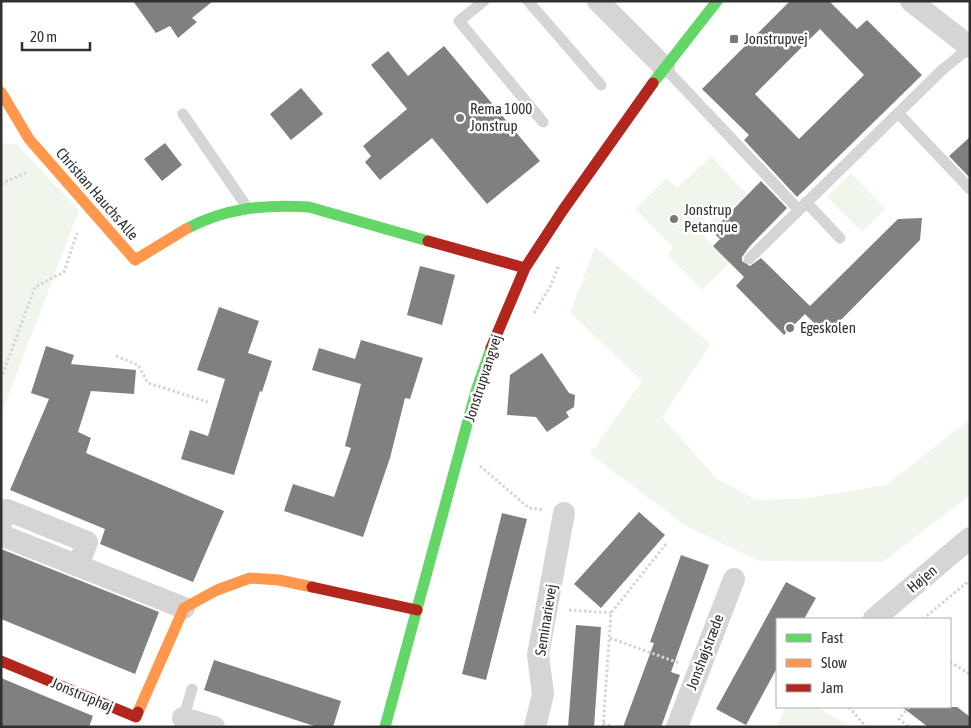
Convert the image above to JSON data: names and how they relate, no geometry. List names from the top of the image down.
{
  "streets": {
    "street": [
      "Christian Hauchs Alle",
      "Jonstrupvangvej",
      "Højen",
      "Seminarievej",
      "Jonshøjstræde",
      "Jonstruphøj"
    ]
  },
  "crossings": [
    ["Christian Hauchs Alle", "Jonstrupvangvej"]
  ],
  "places": {
    "transit": ["Jonstrupvej"],
    "other": ["Rema 1000 Jonstrup", "Jonstrup Petanque", "Egeskolen"]
  },
  "legend": ["Fast", "Slow", "Jam"],
  "scale_bar": "20 m"
}
